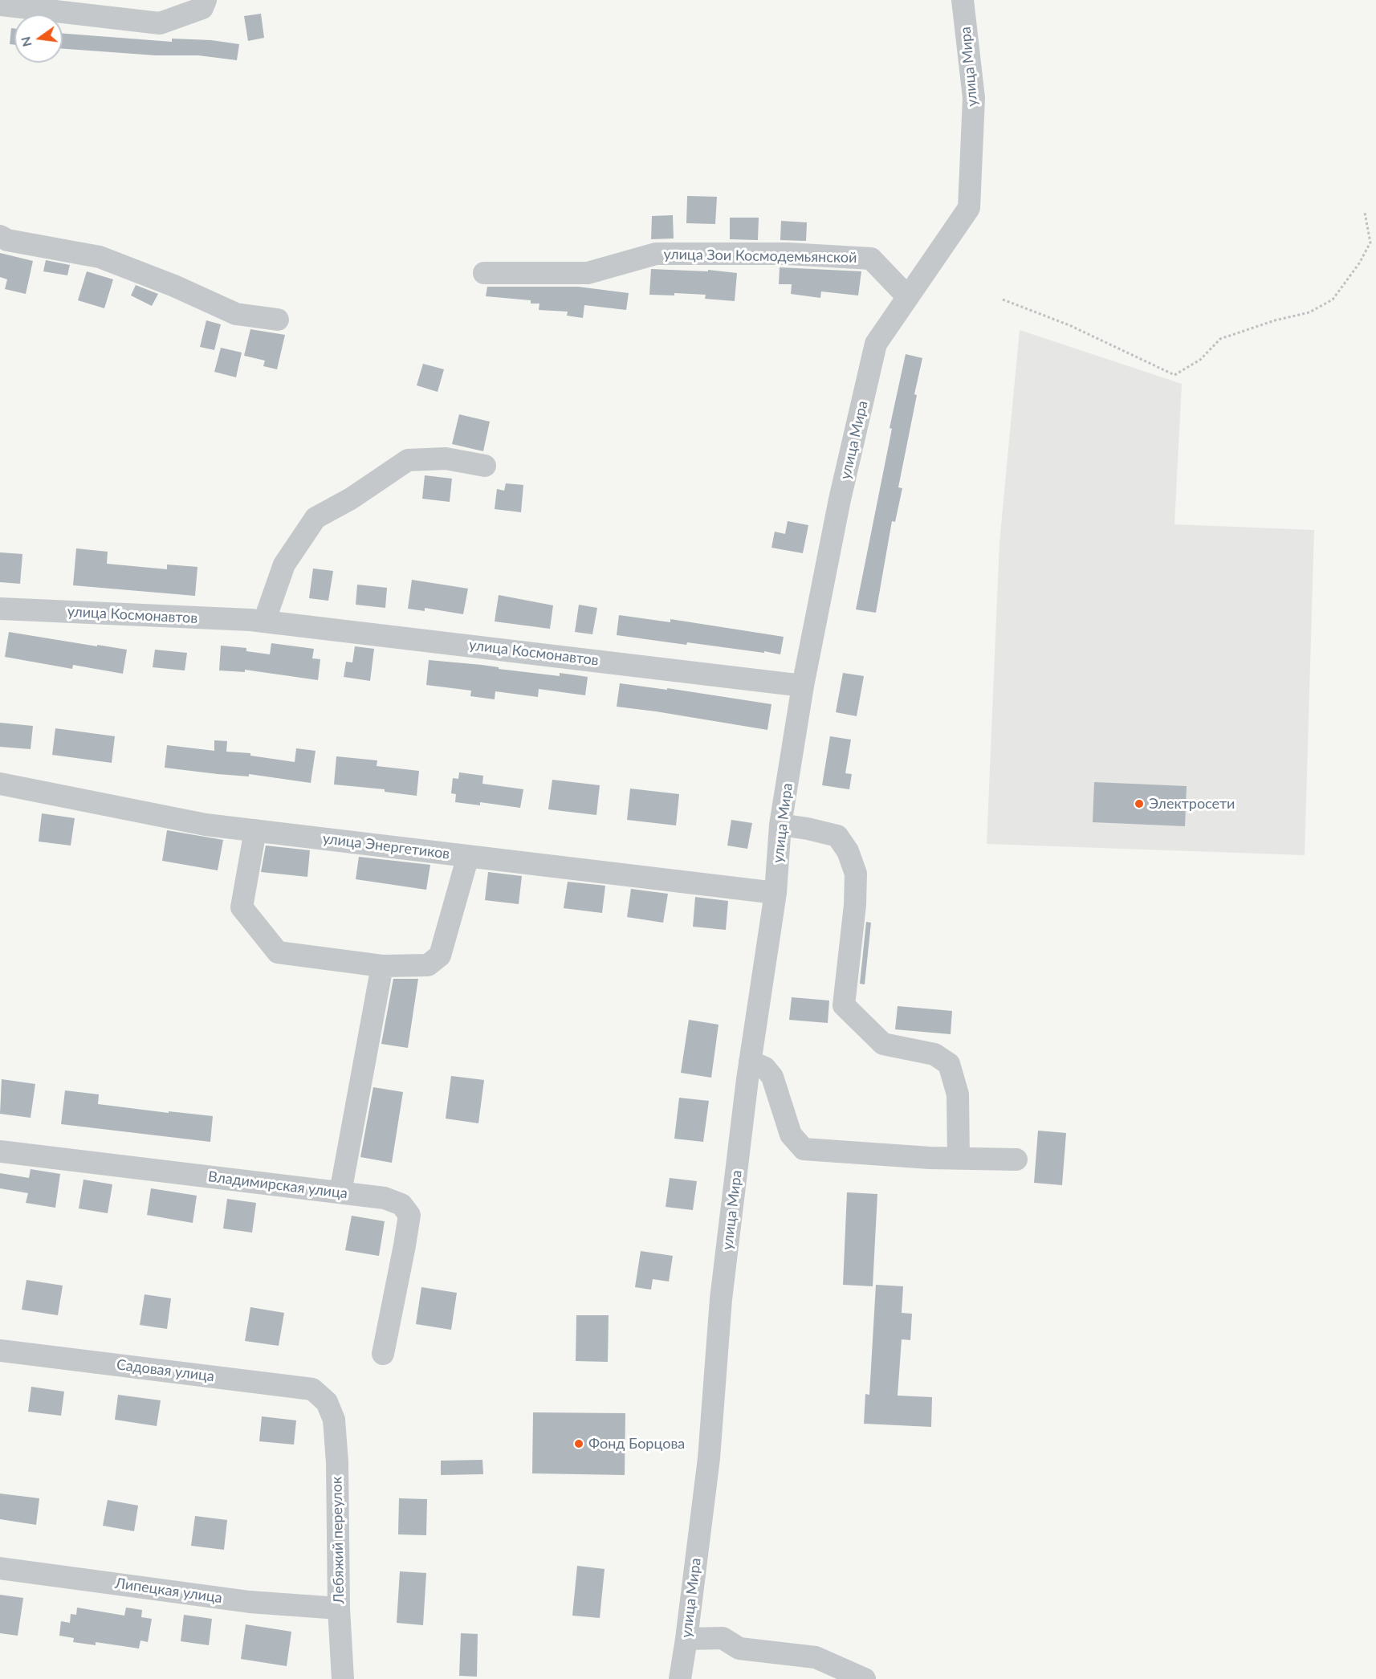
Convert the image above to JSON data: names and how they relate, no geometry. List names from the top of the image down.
{
  "streets": {
    "street": [
      "улица Мира",
      "улица Зои Космодемьянской",
      "улица Космонавтов",
      "улица Энергетиков",
      "Владимирская улица",
      "Садовая улица",
      "Лебяжий переулок",
      "Липецкая улица"
    ]
  },
  "crossings": [
    ["улица Мира", "улица Зои Космодемьянской"],
    ["улица Мира", "улица Космонавтов"],
    ["улица Мира", "улица Энергетиков"],
    ["Садовая улица", "Лебяжий переулок"],
    ["Лебяжий переулок", "Липецкая улица"]
  ],
  "places": ["Электросети", "Фонд Борцова"],
  "north": "left"
}
